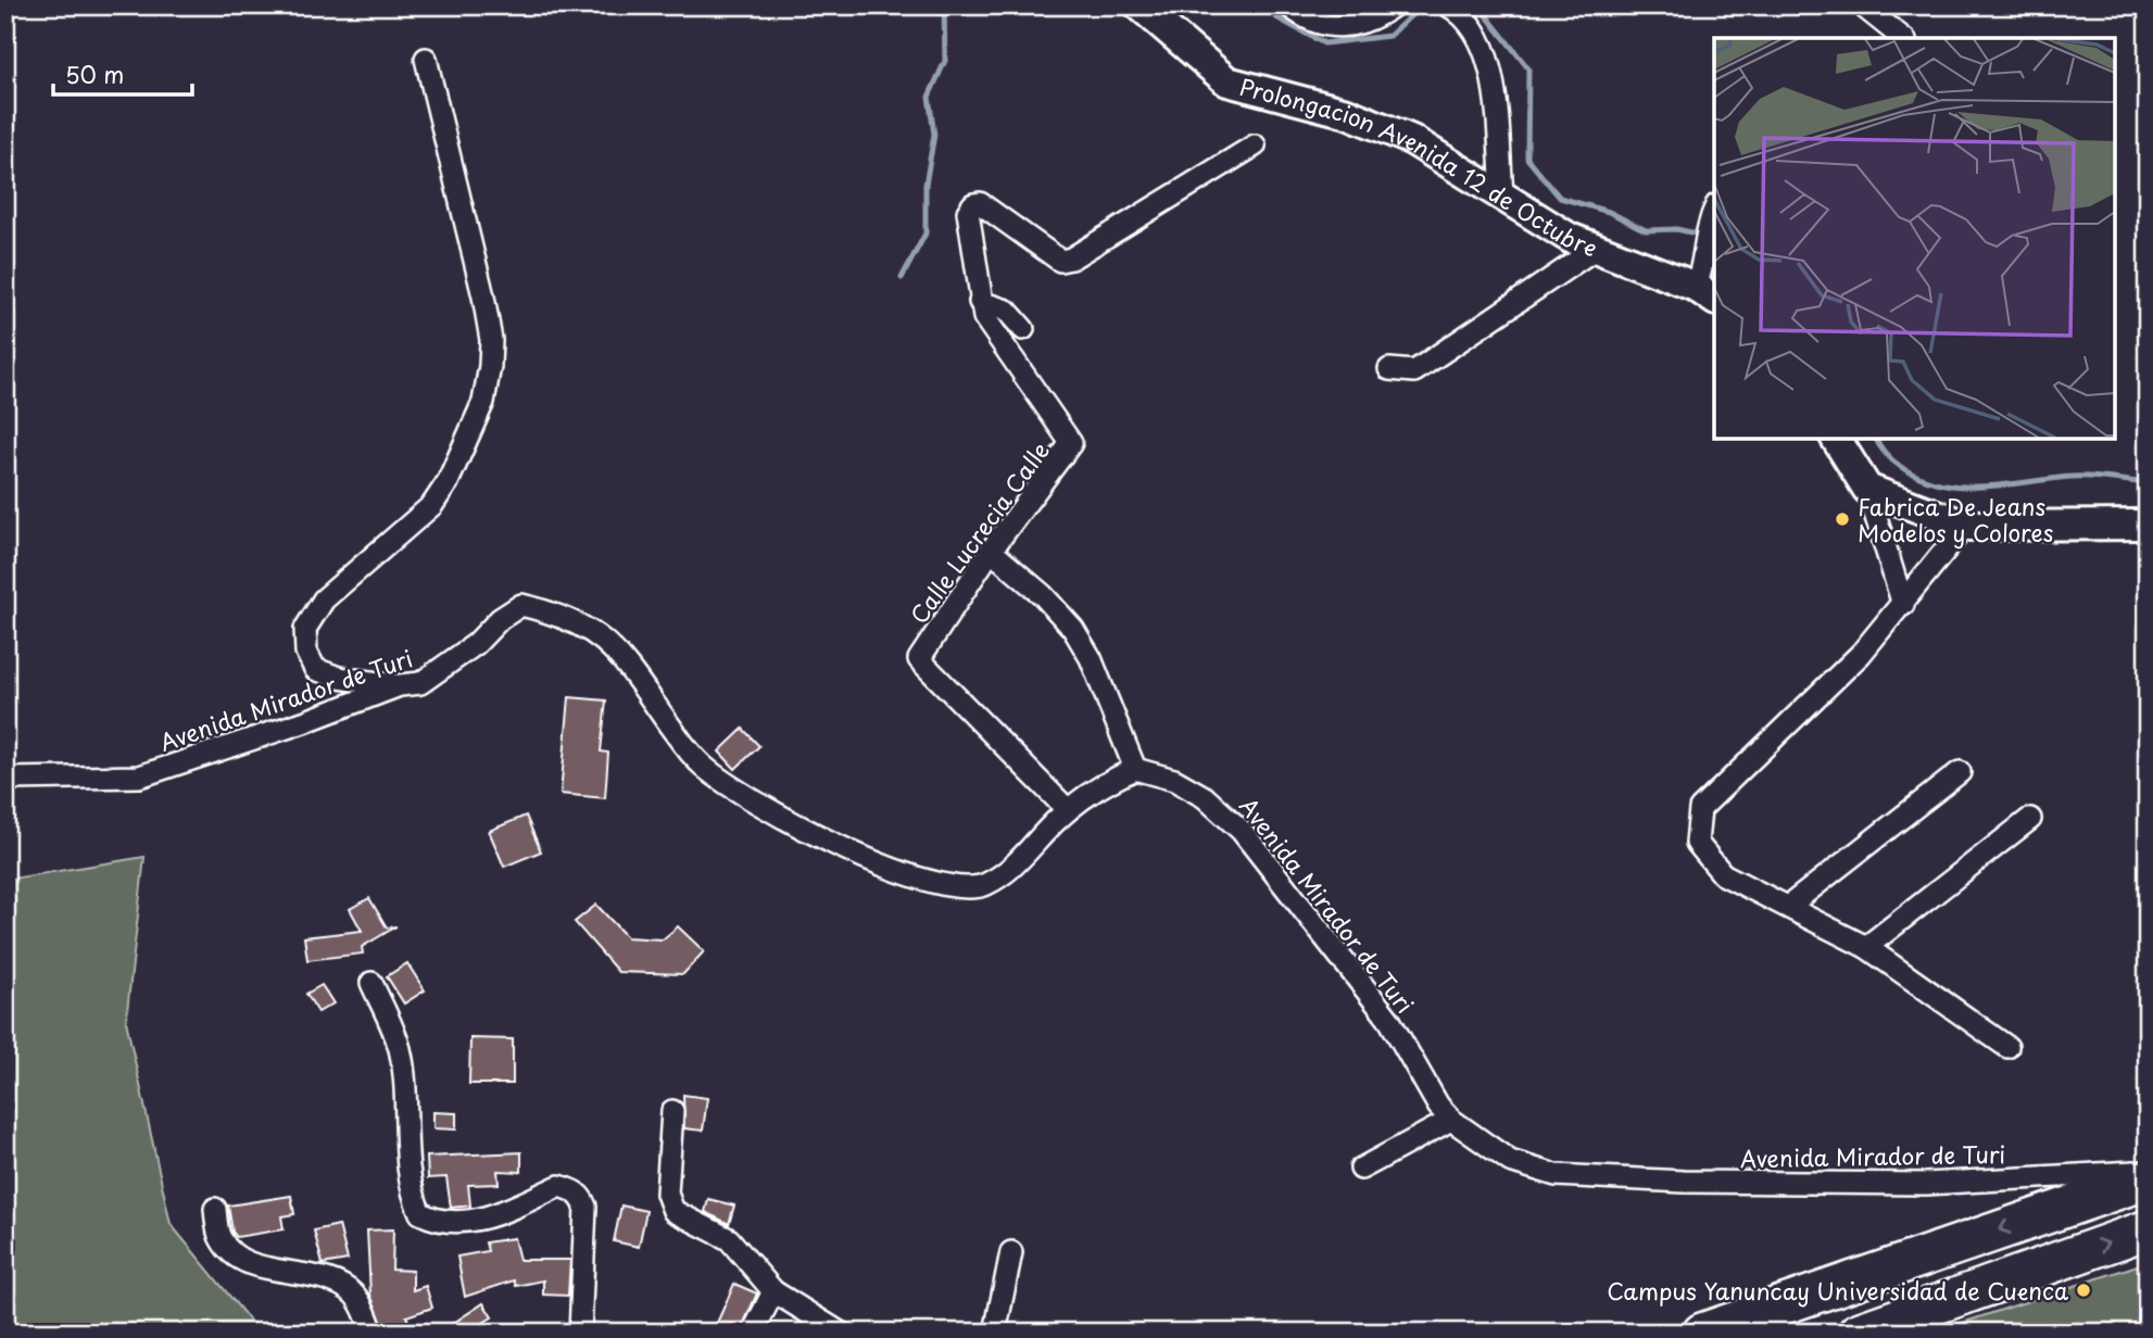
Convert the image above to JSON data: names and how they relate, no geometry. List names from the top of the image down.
{
  "streets": {
    "main road": ["Prolongacion Avenida 12 de Octubre"],
    "street": ["Calle Lucrecia Calle", "Avenida Mirador de Turi"]
  },
  "crossings": [
    ["Calle Lucrecia Calle", "Avenida Mirador de Turi"]
  ],
  "places": ["Fabrica De Jeans Modelos y Colores", "Campus Yanuncay Universidad de Cuenca"],
  "scale_bar": "50 m"
}
